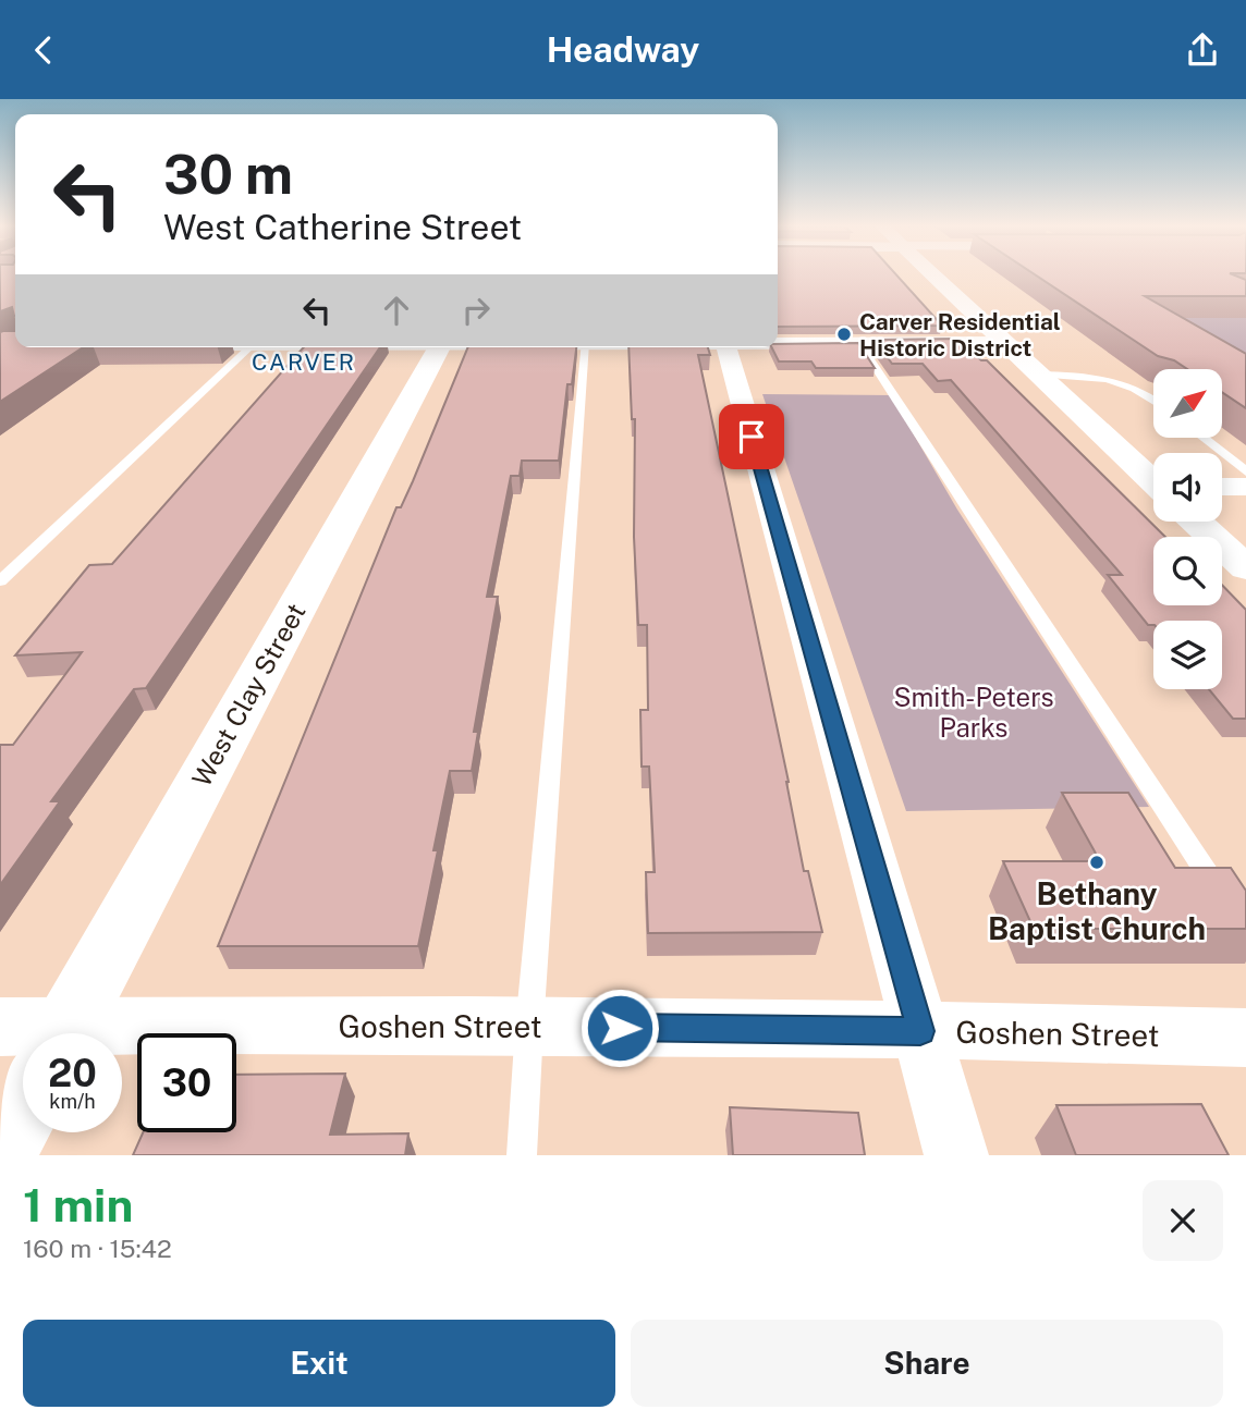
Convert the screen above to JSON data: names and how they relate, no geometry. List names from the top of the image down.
{
  "streets": {
    "main road": ["West Clay Street"],
    "street": ["Goshen Street"]
  },
  "districts": ["CARVER"],
  "parks": ["Smith-Peters Parks"],
  "places": ["Carver Residential Historic District", "Bethany Baptist Church"],
  "north": "top right",
  "page": {
    "header": "Headway",
    "turn": ["30 m", "West Catherine Street"],
    "speed": "20 km/h",
    "limit": "30",
    "heading": ["1 min", "160 m · 15:42"],
    "buttons": ["Exit", "Share"]
  }
}
